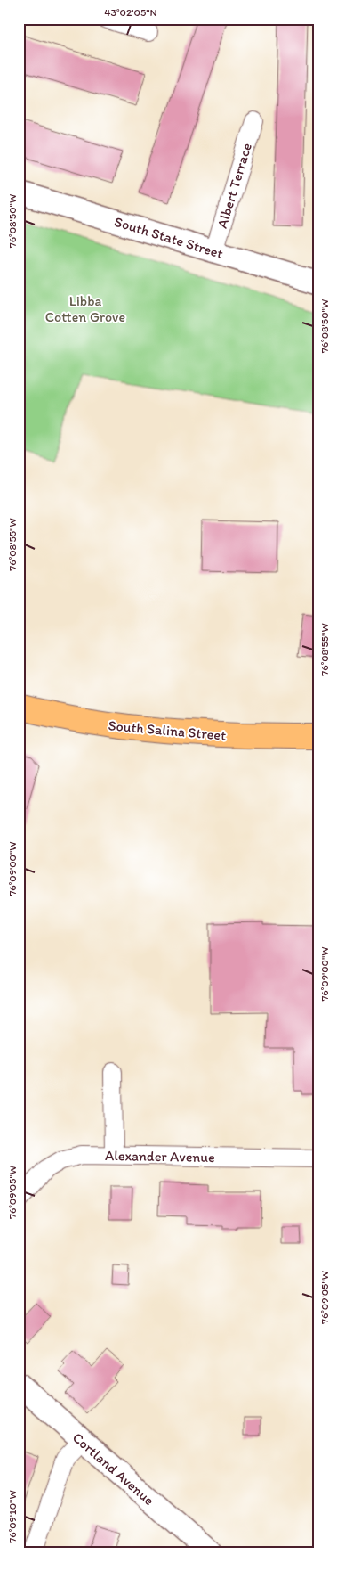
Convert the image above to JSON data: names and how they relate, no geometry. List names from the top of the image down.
{
  "streets": {
    "main road": ["South Salina Street"],
    "street": [
      "Albert Terrace",
      "South State Street",
      "Alexander Avenue",
      "Cortland Avenue"
    ]
  },
  "crossings": [
    ["Albert Terrace", "South State Street"]
  ],
  "parks": ["Libba Cotten Grove"],
  "coordinates": [
    "43°02'05\"N",
    "76°08'50\"W",
    "76°08'55\"W",
    "76°09'00\"W",
    "76°09'05\"W",
    "76°09'10\"W"
  ]
}
